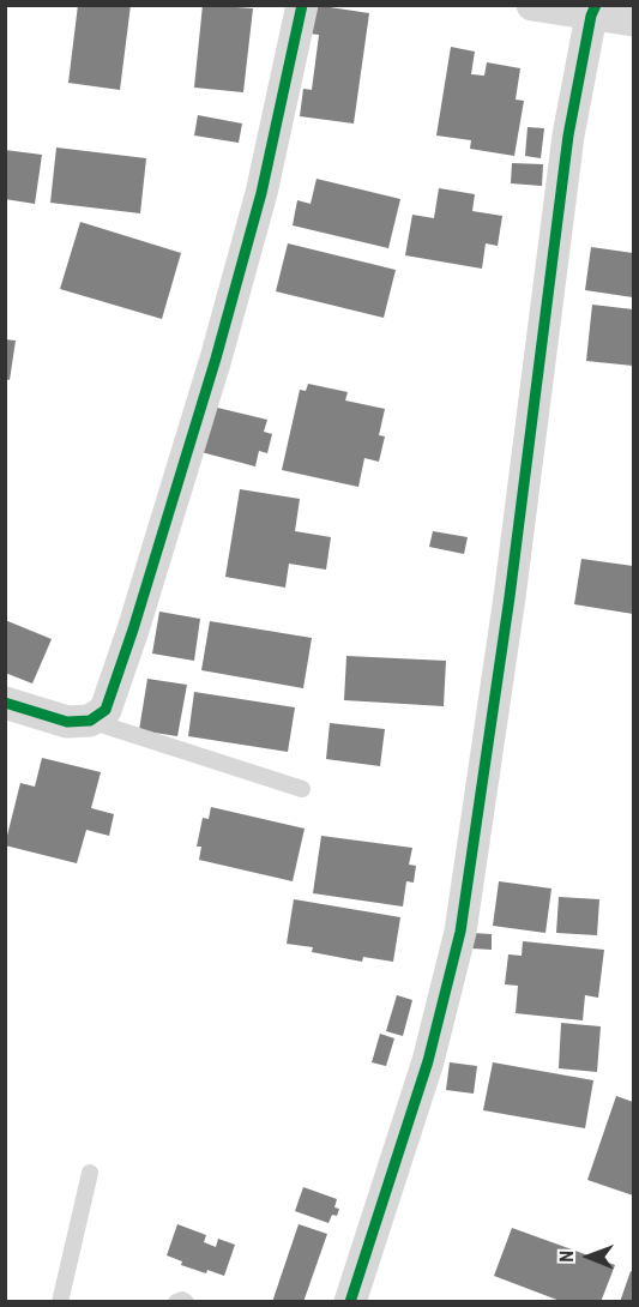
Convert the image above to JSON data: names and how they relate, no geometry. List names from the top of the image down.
{
  "north": "left"
}
